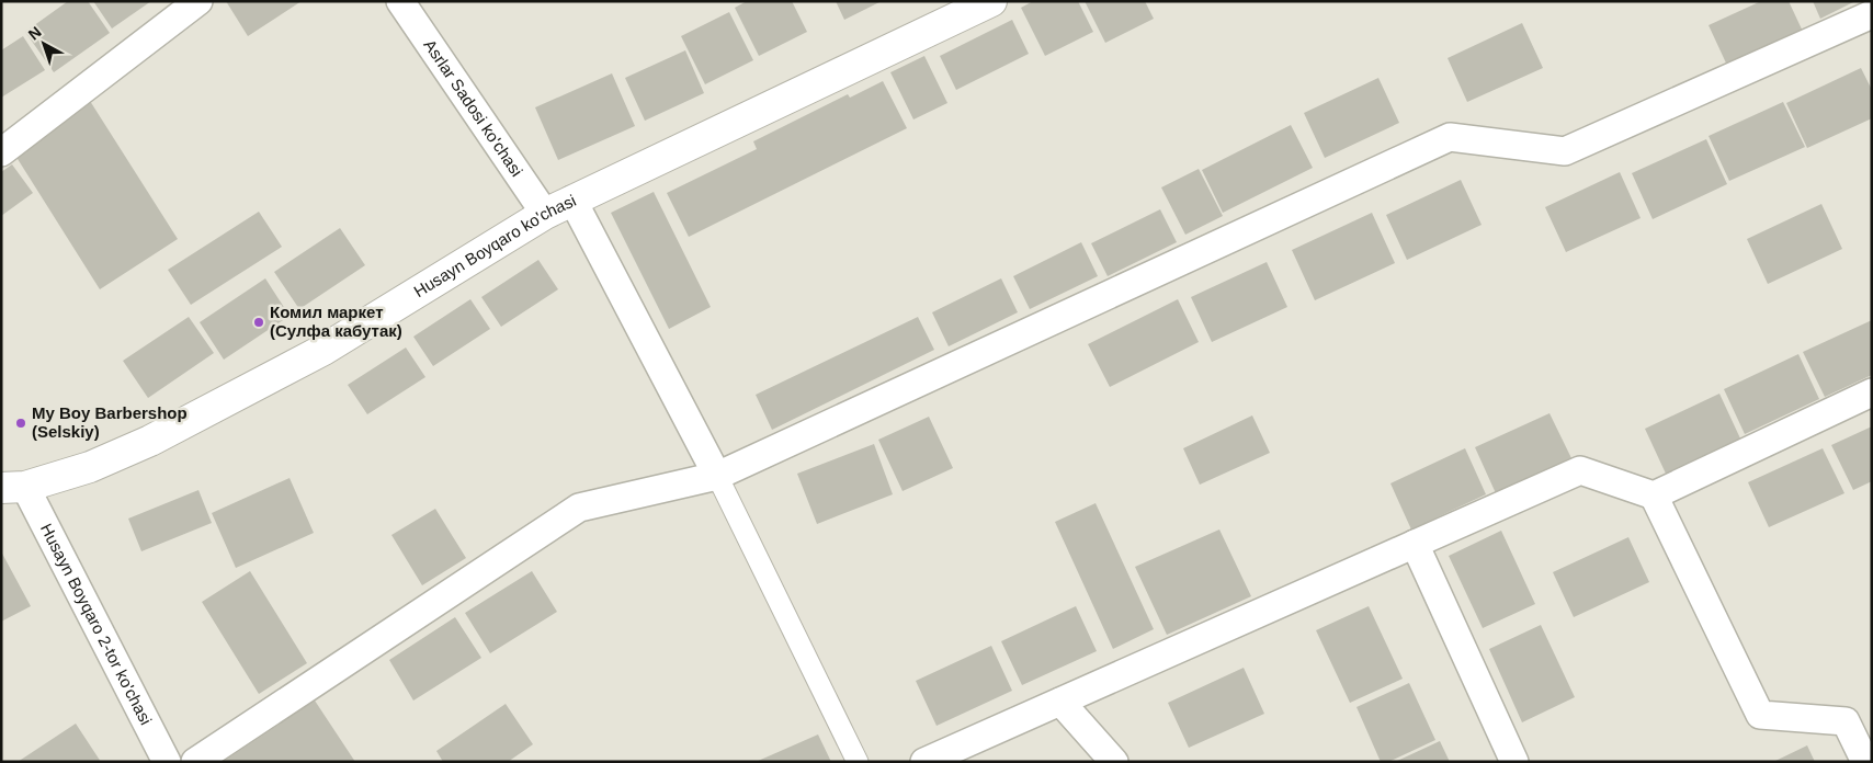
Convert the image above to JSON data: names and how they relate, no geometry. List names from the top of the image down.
{
  "streets": {
    "main road": ["Husayn Boyqaro ko'chasi"],
    "street": ["Asrlar Sadosi ko'chasi", "Husayn Boyqaro 2-tor ko'chasi"]
  },
  "crossings": [
    ["Asrlar Sadosi ko'chasi", "Husayn Boyqaro ko'chasi"],
    ["Husayn Boyqaro ko'chasi", "Husayn Boyqaro 2-tor ko'chasi"]
  ],
  "places": ["Комил маркет (Сулфа кабутак)", "My Boy Barbershop (Selskiy)"],
  "north": "top left"
}
